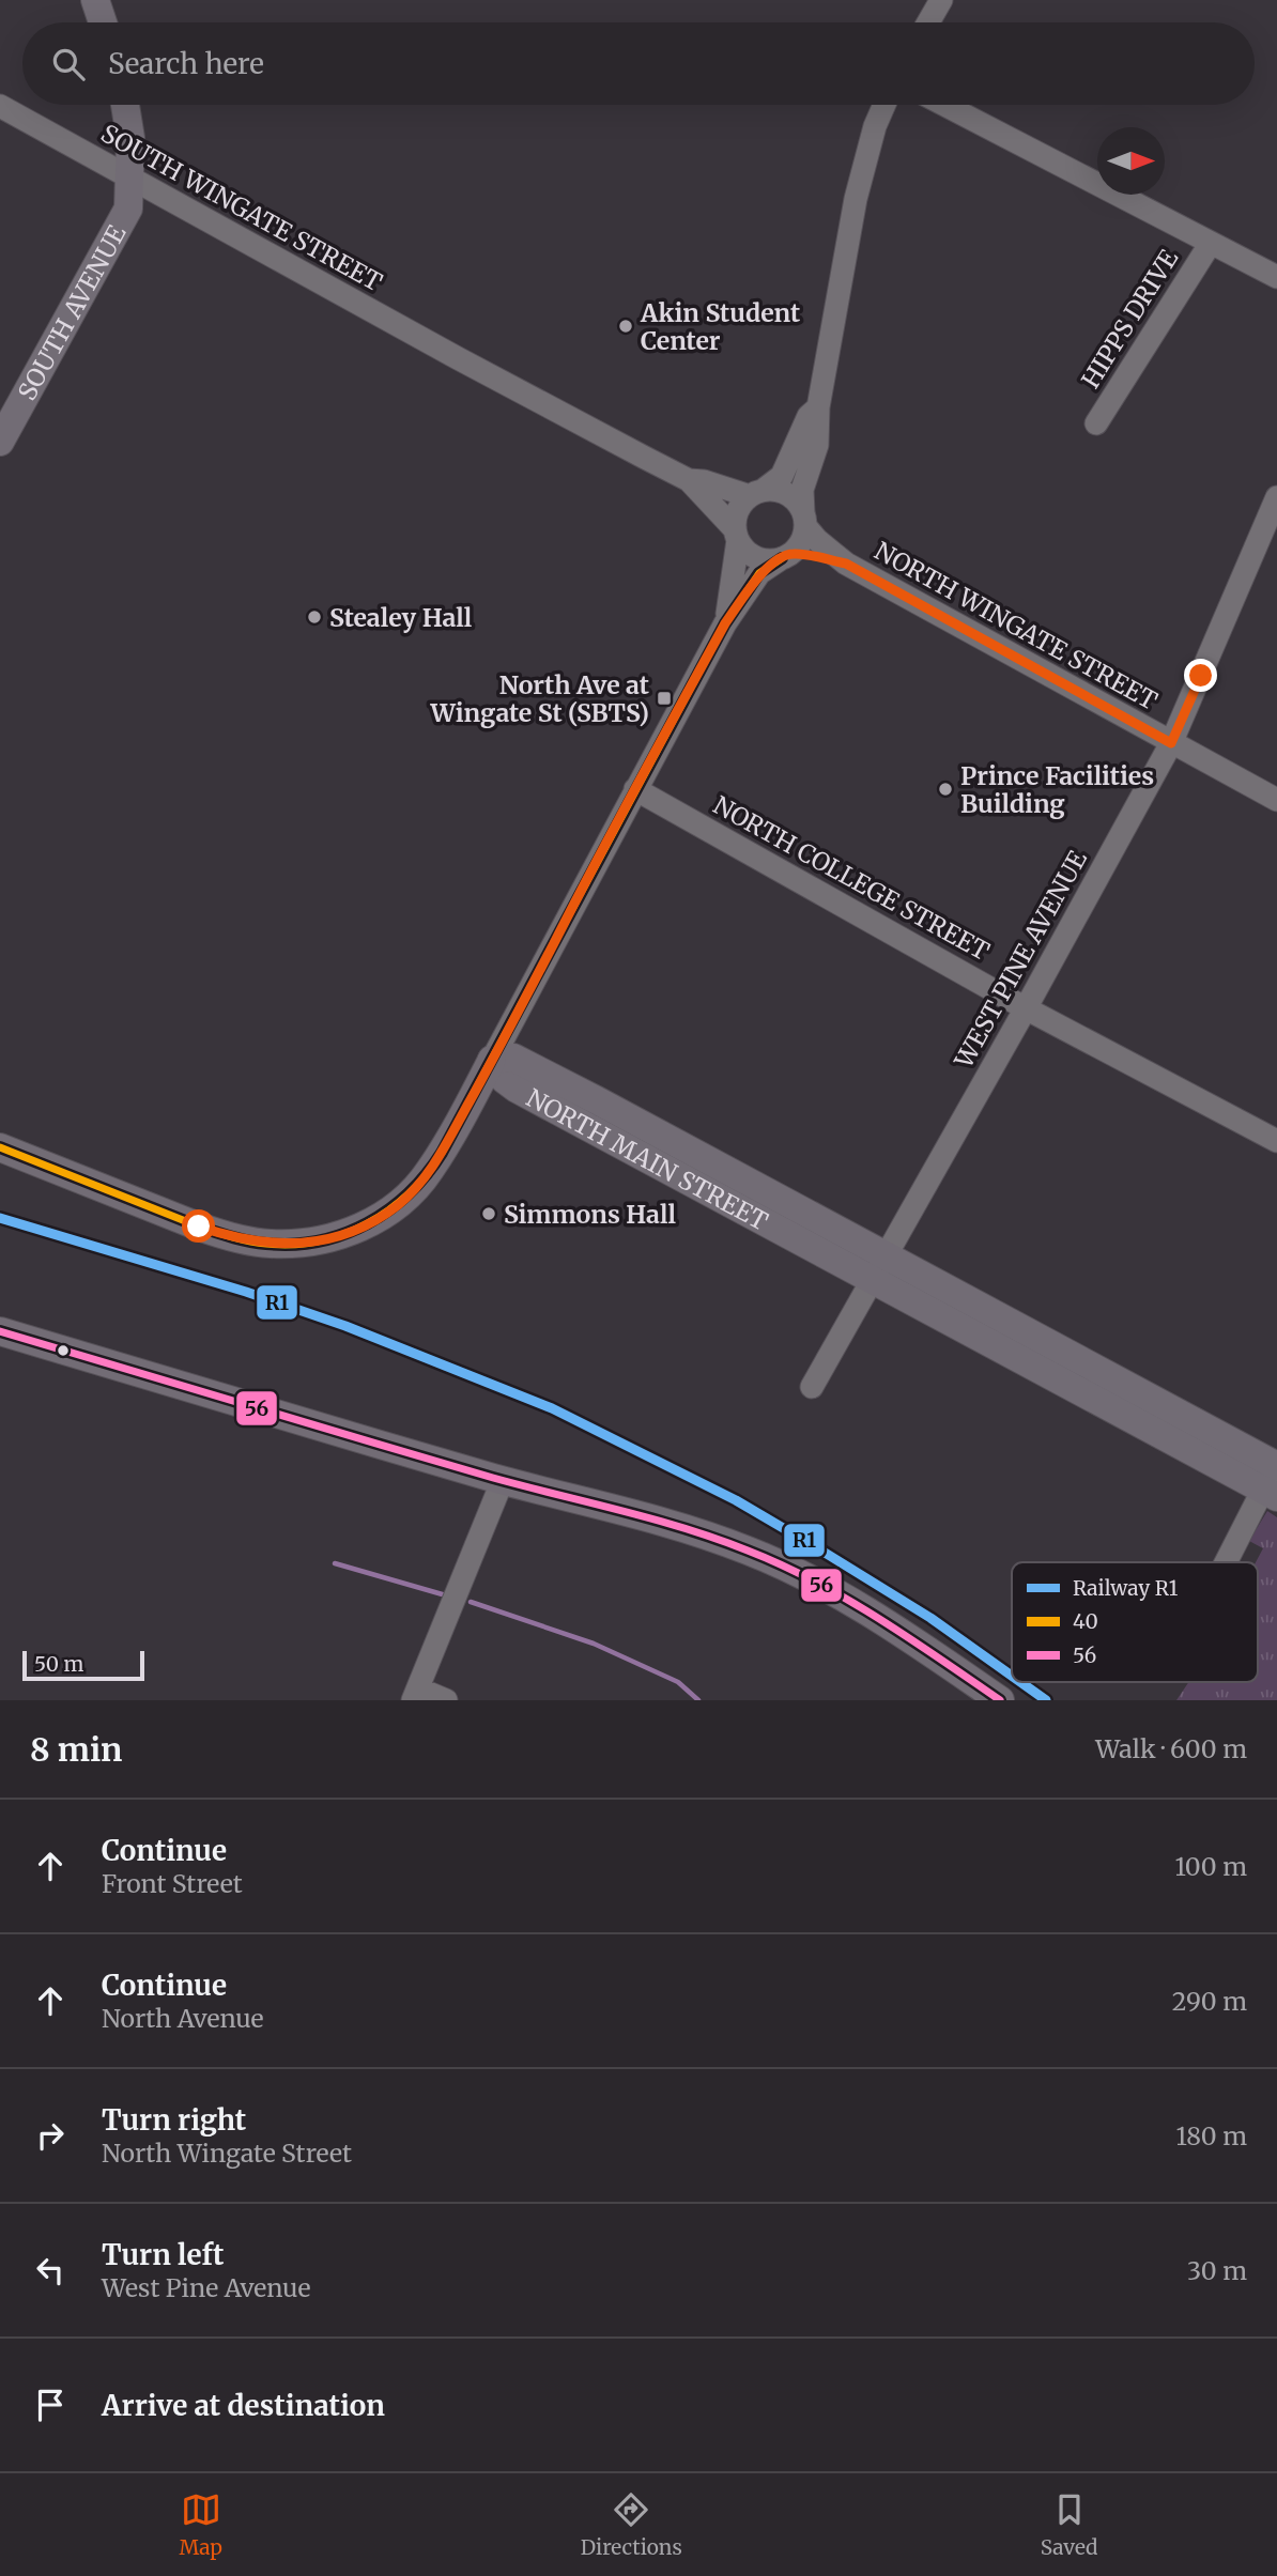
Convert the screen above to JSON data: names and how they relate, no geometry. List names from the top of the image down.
{
  "streets": {
    "main road": ["SOUTH AVENUE", "NORTH MAIN STREET"],
    "street": [
      "SOUTH WINGATE STREET",
      "HIPPS DRIVE",
      "NORTH WINGATE STREET",
      "NORTH COLLEGE STREET",
      "WEST PINE AVENUE"
    ]
  },
  "crossings": [
    ["SOUTH WINGATE STREET", "SOUTH AVENUE"],
    ["NORTH WINGATE STREET", "WEST PINE AVENUE"],
    ["NORTH COLLEGE STREET", "WEST PINE AVENUE"],
    ["WEST PINE AVENUE", "NORTH MAIN STREET"]
  ],
  "places": {
    "other": [
      "Akin Student Center",
      "Stealey Hall",
      "Prince Facilities Building",
      "Simmons Hall"
    ],
    "transit": ["North Ave at Wingate St (SBTS)"]
  },
  "lines": ["transit line 40", "rail line R1", "transit line 56"],
  "legend": ["Railway R1", "40", "56"],
  "scale_bar": "50 m",
  "north": "right",
  "page": {
    "search": "Search here",
    "scale": "50 m",
    "heading": ["8 min", "Walk · 600 m"],
    "list": [
      ["Continue", "Front Street", "100 m"],
      ["Continue", "North Avenue", "290 m"],
      ["Turn right", "North Wingate Street", "180 m"],
      ["Turn left", "West Pine Avenue", "30 m"],
      "Arrive at destination"
    ],
    "nav": ["Map", "Directions", "Saved"]
  }
}
